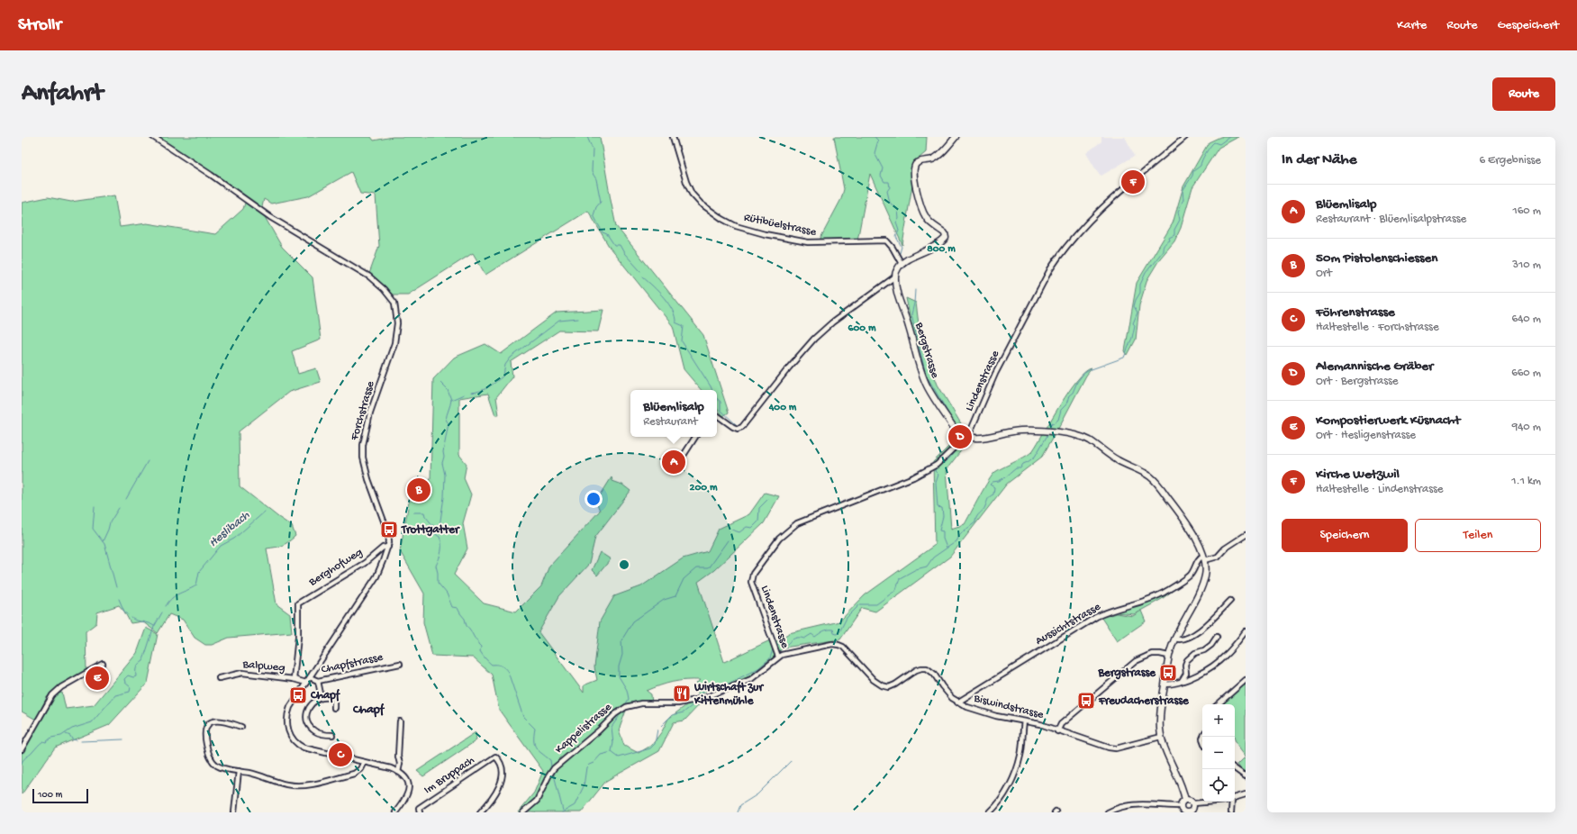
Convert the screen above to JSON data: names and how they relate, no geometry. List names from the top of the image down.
{
  "streets": {
    "street": [
      "Rütibüelstrasse",
      "Bergstrasse",
      "Lindenstrasse",
      "Forchstrasse",
      "Berghofweg",
      "Aussichtstrasse",
      "Chapfstrasse",
      "Balpweg",
      "Biswindstrasse",
      "Kappelistrasse",
      "Im Bruppach"
    ]
  },
  "crossings": [
    ["Lindenstrasse", "Biswindstrasse"],
    ["Lindenstrasse", "Kappelistrasse"],
    ["Forchstrasse", "Berghofweg"],
    ["Forchstrasse", "Chapfstrasse"],
    ["Forchstrasse", "Balpweg"],
    ["Berghofweg", "Balpweg"],
    ["Aussichtstrasse", "Biswindstrasse"],
    ["Biswindstrasse", "Kappelistrasse"]
  ],
  "districts": ["Chapf"],
  "water": ["Heslibach"],
  "places": {
    "bus stop": [
      "Trottgatter",
      "Bergstrasse",
      "Chapf",
      "Freudacherstrasse"
    ],
    "restaurant": ["Wirtschaft zur Kittenmühle"]
  },
  "scale_bar": "100 m",
  "page": {
    "header": "Strollr",
    "nav": ["Karte", "Route", "Gespeichert"],
    "buttons": [
      "Route",
      ["Speichern", "Teilen"]
    ],
    "title": "Anfahrt",
    "heading": ["In der Nähe", "6 Ergebnisse"],
    "pins": [
      "F",
      "D",
      "A",
      "B",
      "E",
      "C"
    ],
    "list": [
      {
        "mark": "A",
        "name": "Blüemlisalp",
        "note": "Restaurant · Blüemlisalpstrasse",
        "value": "160 m"
      },
      {
        "mark": "B",
        "name": "50m Pistolenschiessen",
        "note": "Ort",
        "value": "310 m"
      },
      {
        "mark": "C",
        "name": "Föhrenstrasse",
        "note": "Haltestelle · Forchstrasse",
        "value": "640 m"
      },
      {
        "mark": "D",
        "name": "Alemannische Gräber",
        "note": "Ort · Bergstrasse",
        "value": "660 m"
      },
      {
        "mark": "E",
        "name": "Kompostierwerk Küsnacht",
        "note": "Ort · Hesligenstrasse",
        "value": "940 m"
      },
      {
        "mark": "F",
        "name": "Kirche Wetzwil",
        "note": "Haltestelle · Lindenstrasse",
        "value": "1.1 km"
      }
    ],
    "popup": ["Blüemlisalp", "Restaurant"],
    "map_buttons": ["+", "−"],
    "scale": "100 m"
  },
  "rings": [
    "800 m",
    "600 m",
    "400 m",
    "200 m"
  ]
}
